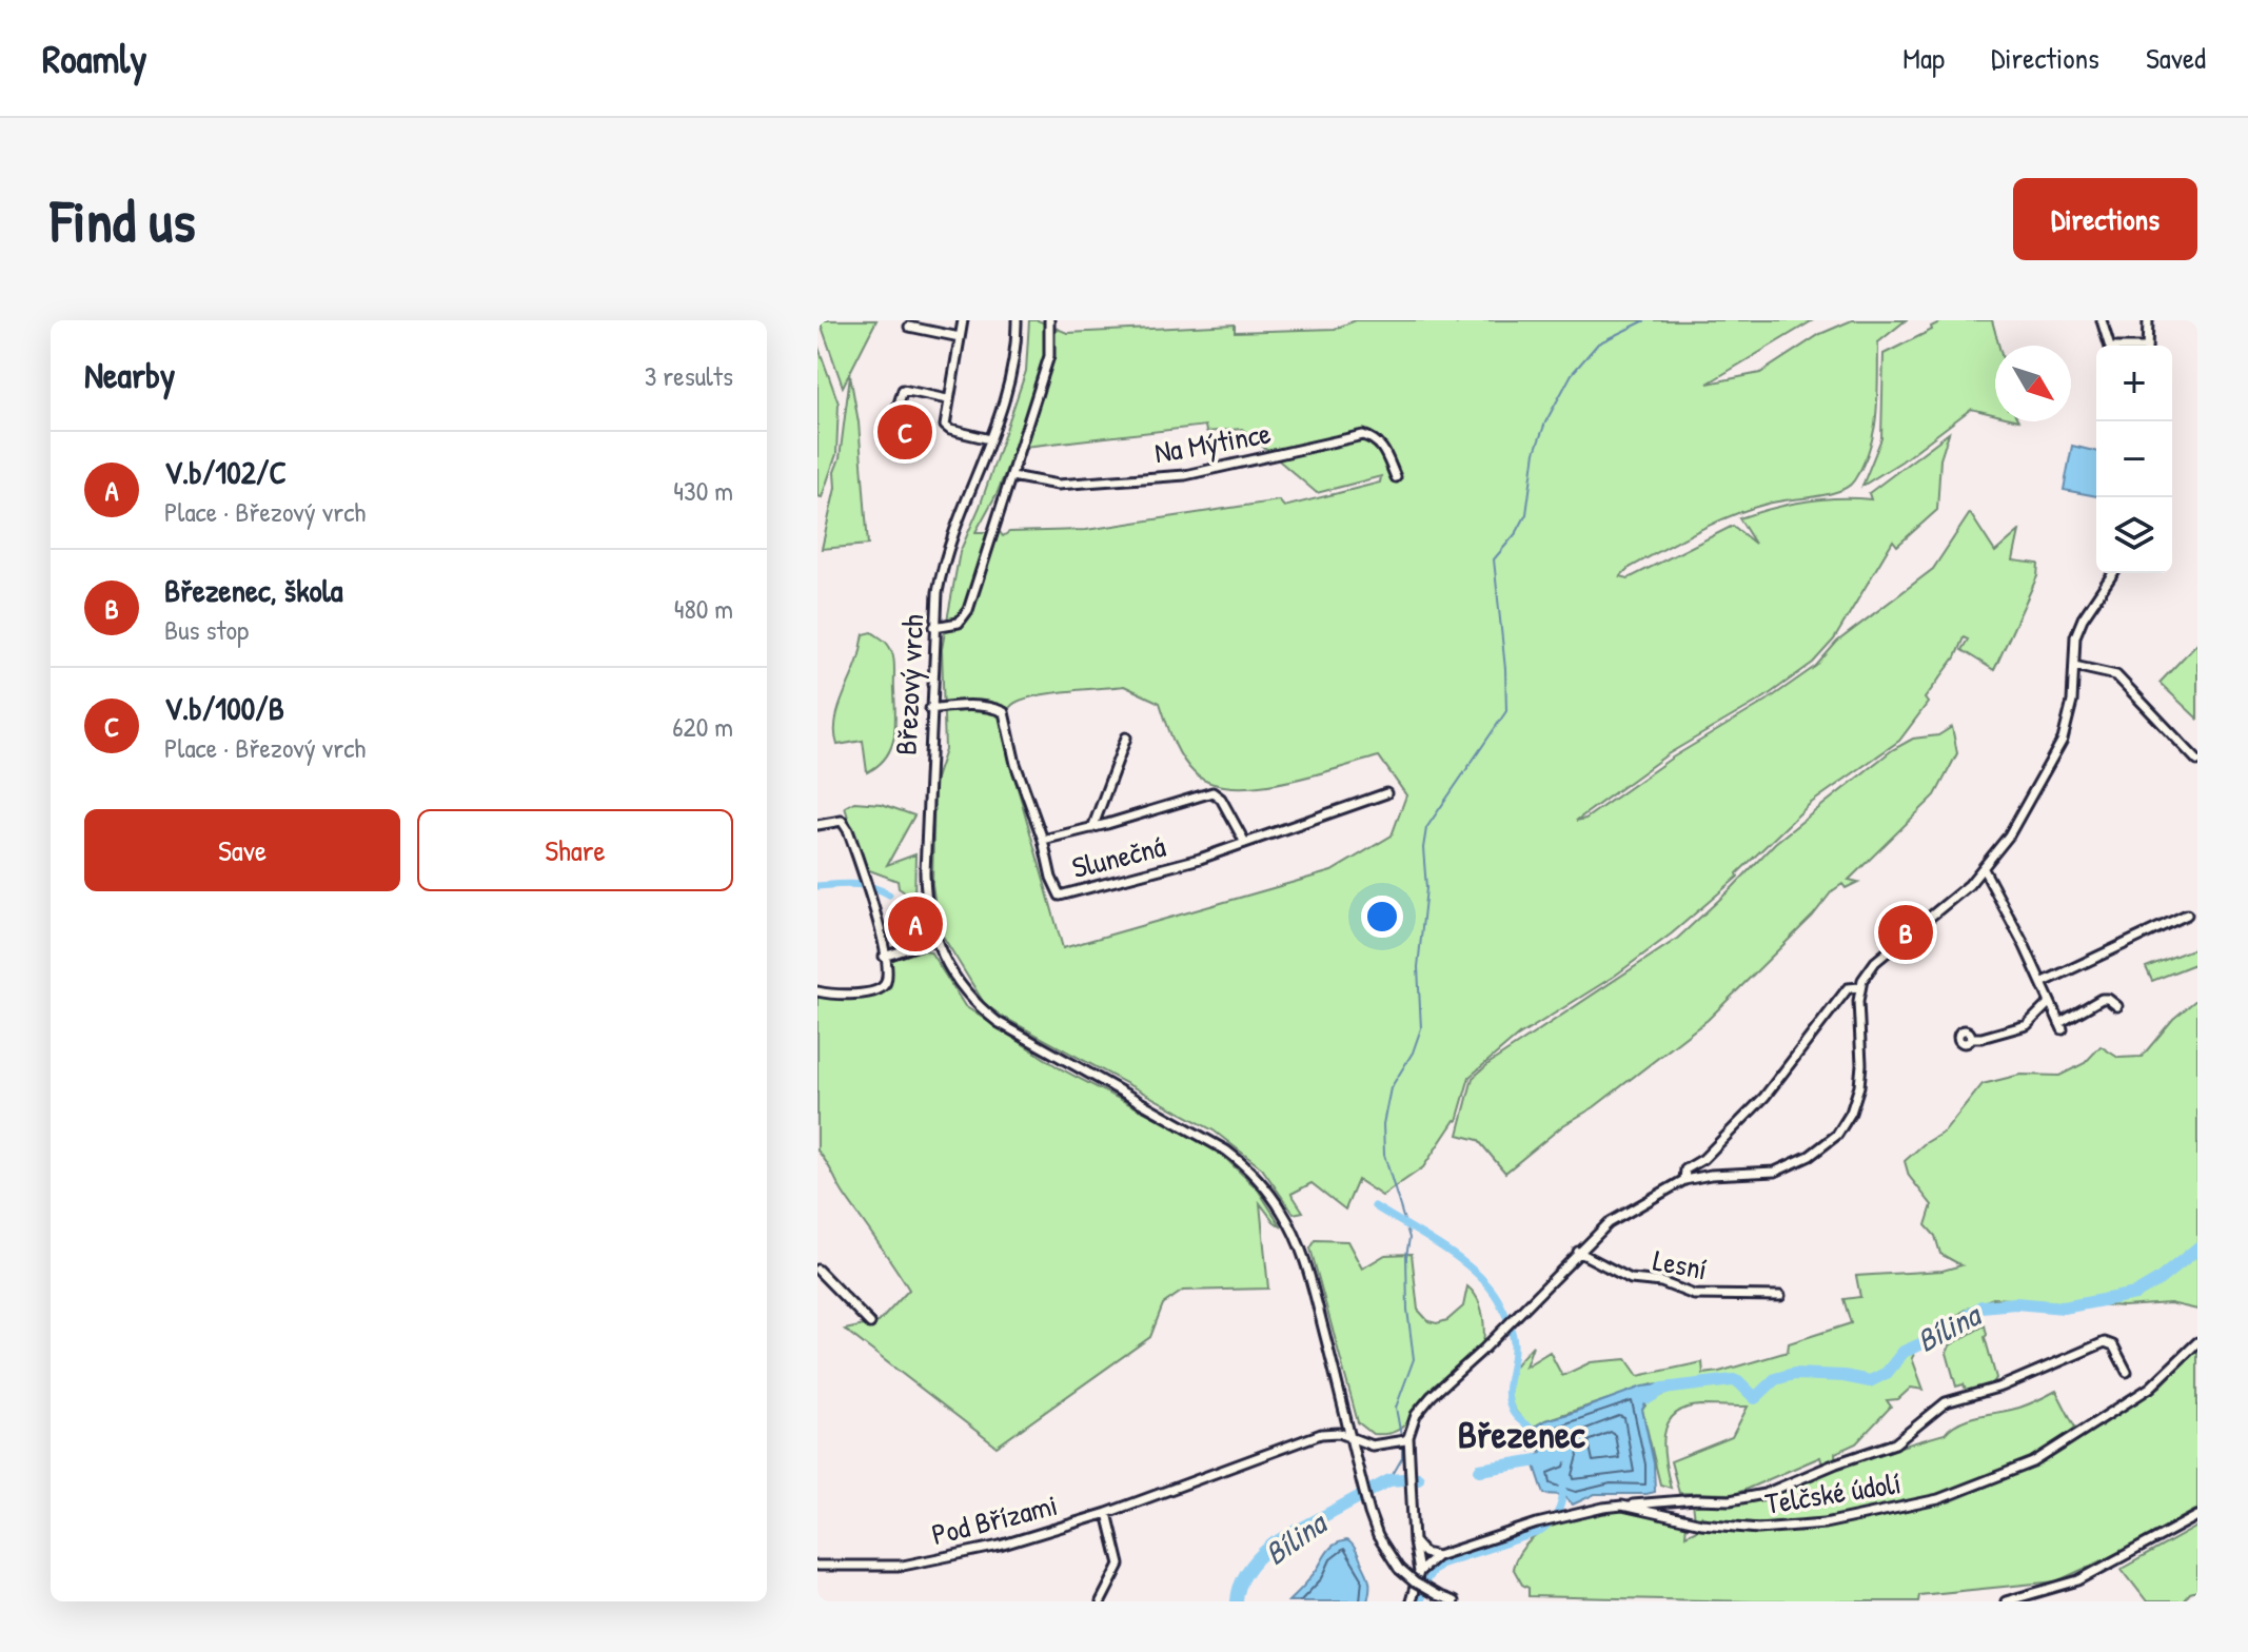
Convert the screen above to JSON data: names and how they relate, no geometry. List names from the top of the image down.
{
  "streets": {
    "street": [
      "Na Mýtince",
      "Březový vrch",
      "Slunečná",
      "Lesní",
      "Telčské údolí",
      "Pod Břízami"
    ]
  },
  "crossings": [
    ["Březový vrch", "Slunečná"],
    ["Březový vrch", "Pod Břízami"]
  ],
  "districts": ["Březenec"],
  "water": ["Bílina"],
  "north": "bottom right",
  "page": {
    "header": "Roamly",
    "nav": ["Map", "Directions", "Saved"],
    "buttons": [
      "Directions",
      ["Save", "Share"]
    ],
    "title": "Find us",
    "heading": ["Nearby", "3 results"],
    "map_buttons": ["+", "−"],
    "pins": ["C", "A", "B"],
    "list": [
      {
        "mark": "A",
        "name": "V.b/102/C",
        "note": "Place · Březový vrch",
        "value": "430 m"
      },
      {
        "mark": "B",
        "name": "Březenec, škola",
        "note": "Bus stop",
        "value": "480 m"
      },
      {
        "mark": "C",
        "name": "V.b/100/B",
        "note": "Place · Březový vrch",
        "value": "620 m"
      }
    ]
  }
}
